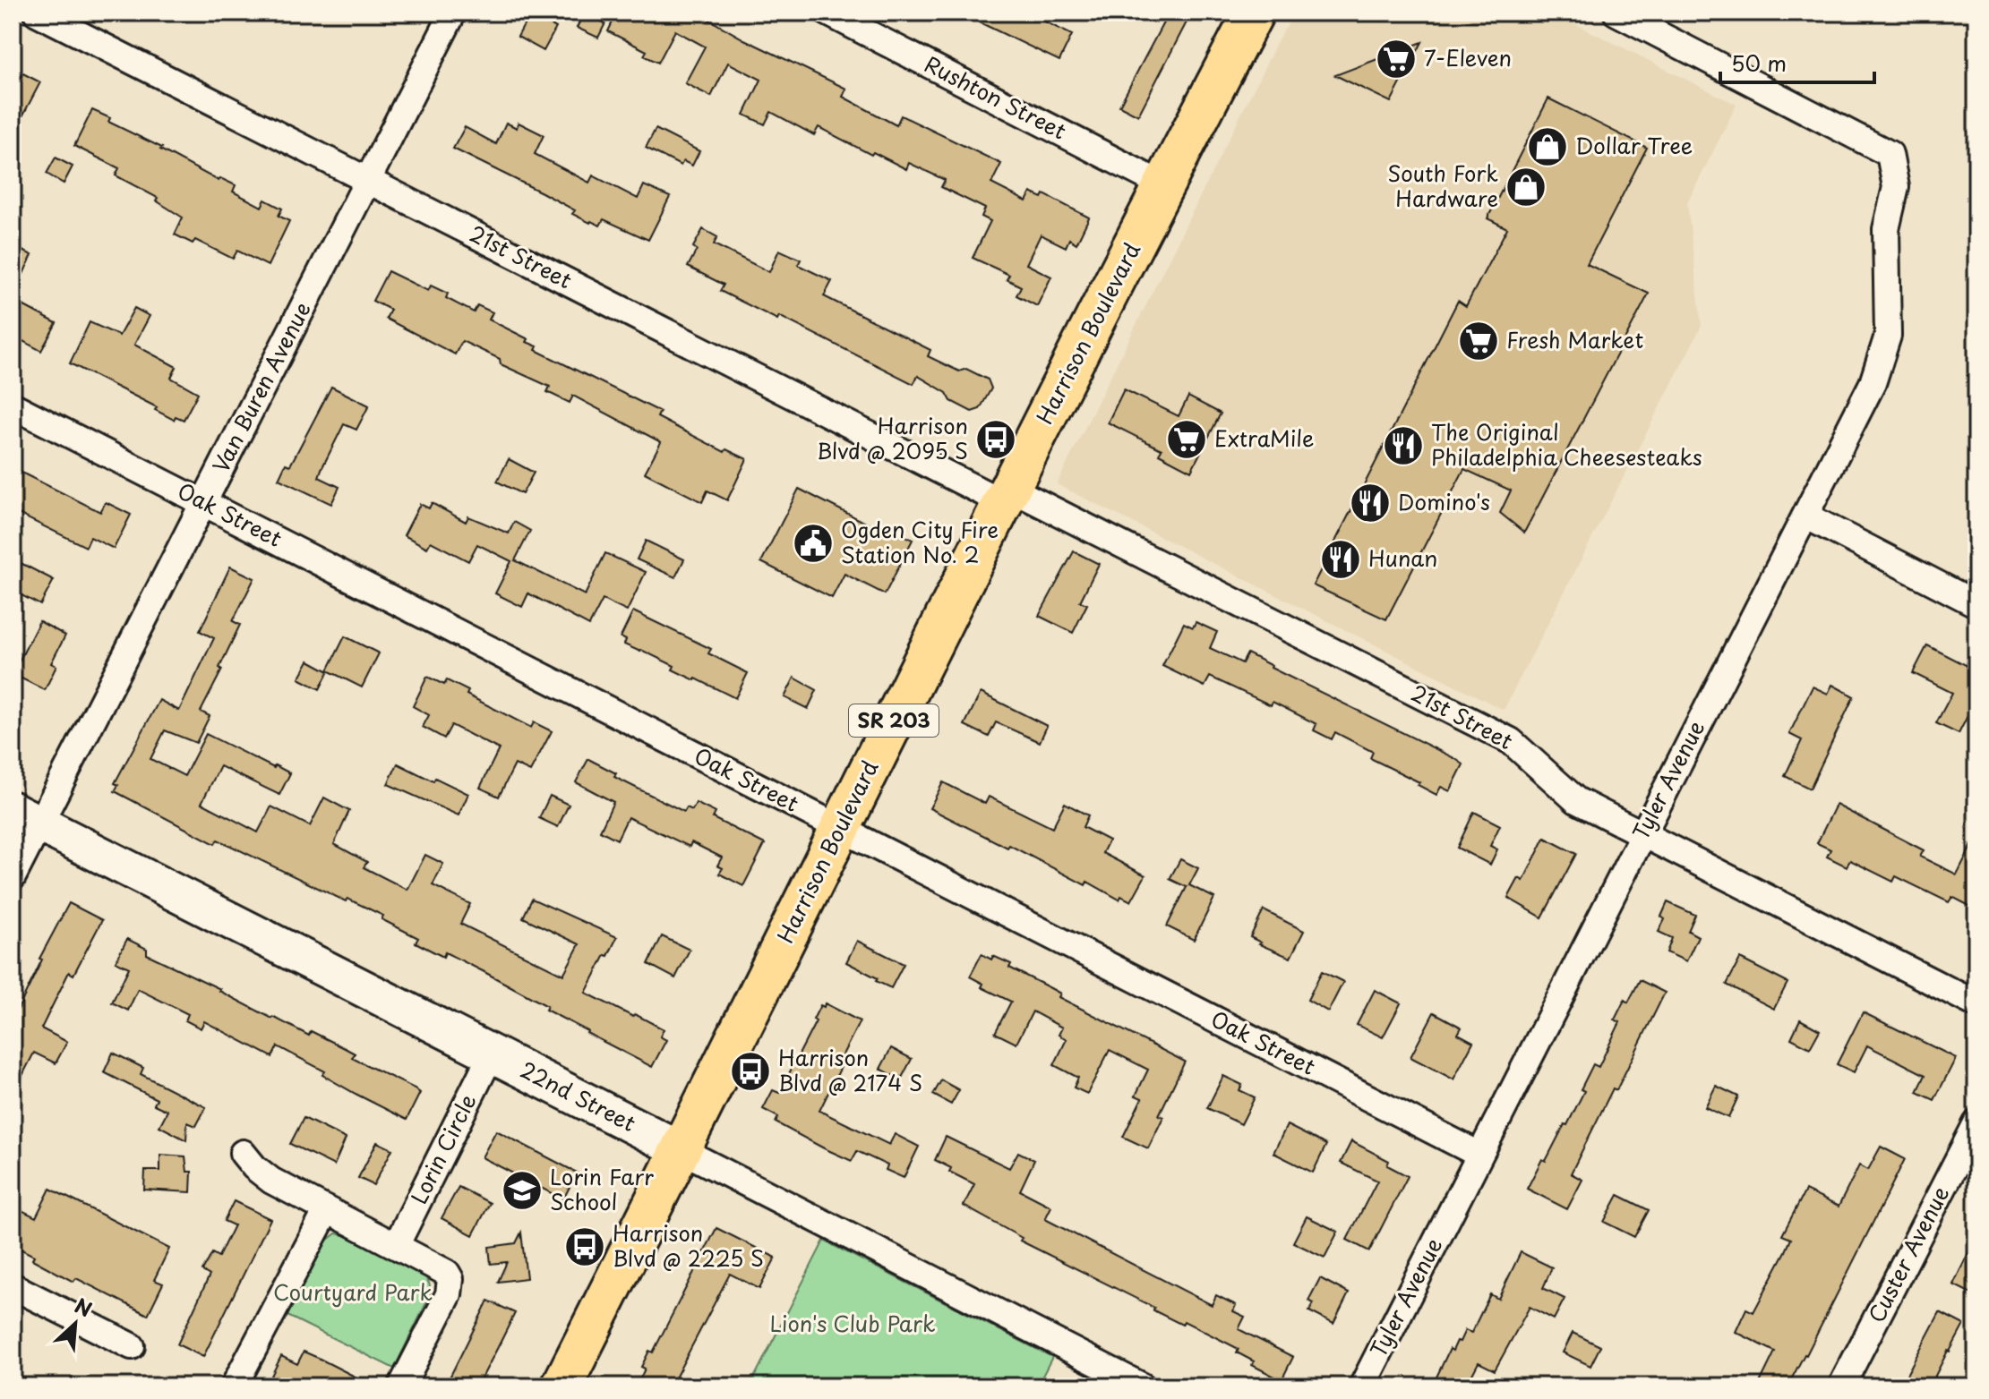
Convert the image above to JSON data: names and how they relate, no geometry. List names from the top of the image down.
{
  "streets": {
    "main road": ["Harrison Boulevard", "SR 203"],
    "street": [
      "Rushton Street",
      "21st Street",
      "Van Buren Avenue",
      "Oak Street",
      "Tyler Avenue",
      "22nd Street",
      "Lorin Circle",
      "Custer Avenue"
    ]
  },
  "crossings": [
    ["Rushton Street", "Harrison Boulevard"],
    ["21st Street", "Harrison Boulevard"],
    ["21st Street", "Van Buren Avenue"],
    ["21st Street", "Tyler Avenue"],
    ["Harrison Boulevard", "Oak Street"],
    ["Harrison Boulevard", "22nd Street"],
    ["Van Buren Avenue", "Oak Street"],
    ["Van Buren Avenue", "22nd Street"],
    ["Oak Street", "Tyler Avenue"],
    ["22nd Street", "Lorin Circle"]
  ],
  "parks": ["Courtyard Park", "Lion's Club Park"],
  "places": {
    "supermarket": ["7-Eleven", "Fresh Market", "ExtraMile"],
    "shop": ["Dollar Tree", "South Fork Hardware"],
    "bus stop": ["Harrison Blvd @ 2095 S", "Harrison Blvd @ 2174 S", "Harrison Blvd @ 2225 S"],
    "restaurant": ["The Original Philadelphia Cheesesteaks", "Domino's", "Hunan"],
    "public building": ["Ogden City Fire Station No. 2"],
    "school or university": ["Lorin Farr School"]
  },
  "scale_bar": "50 m",
  "north": "top right"
}
